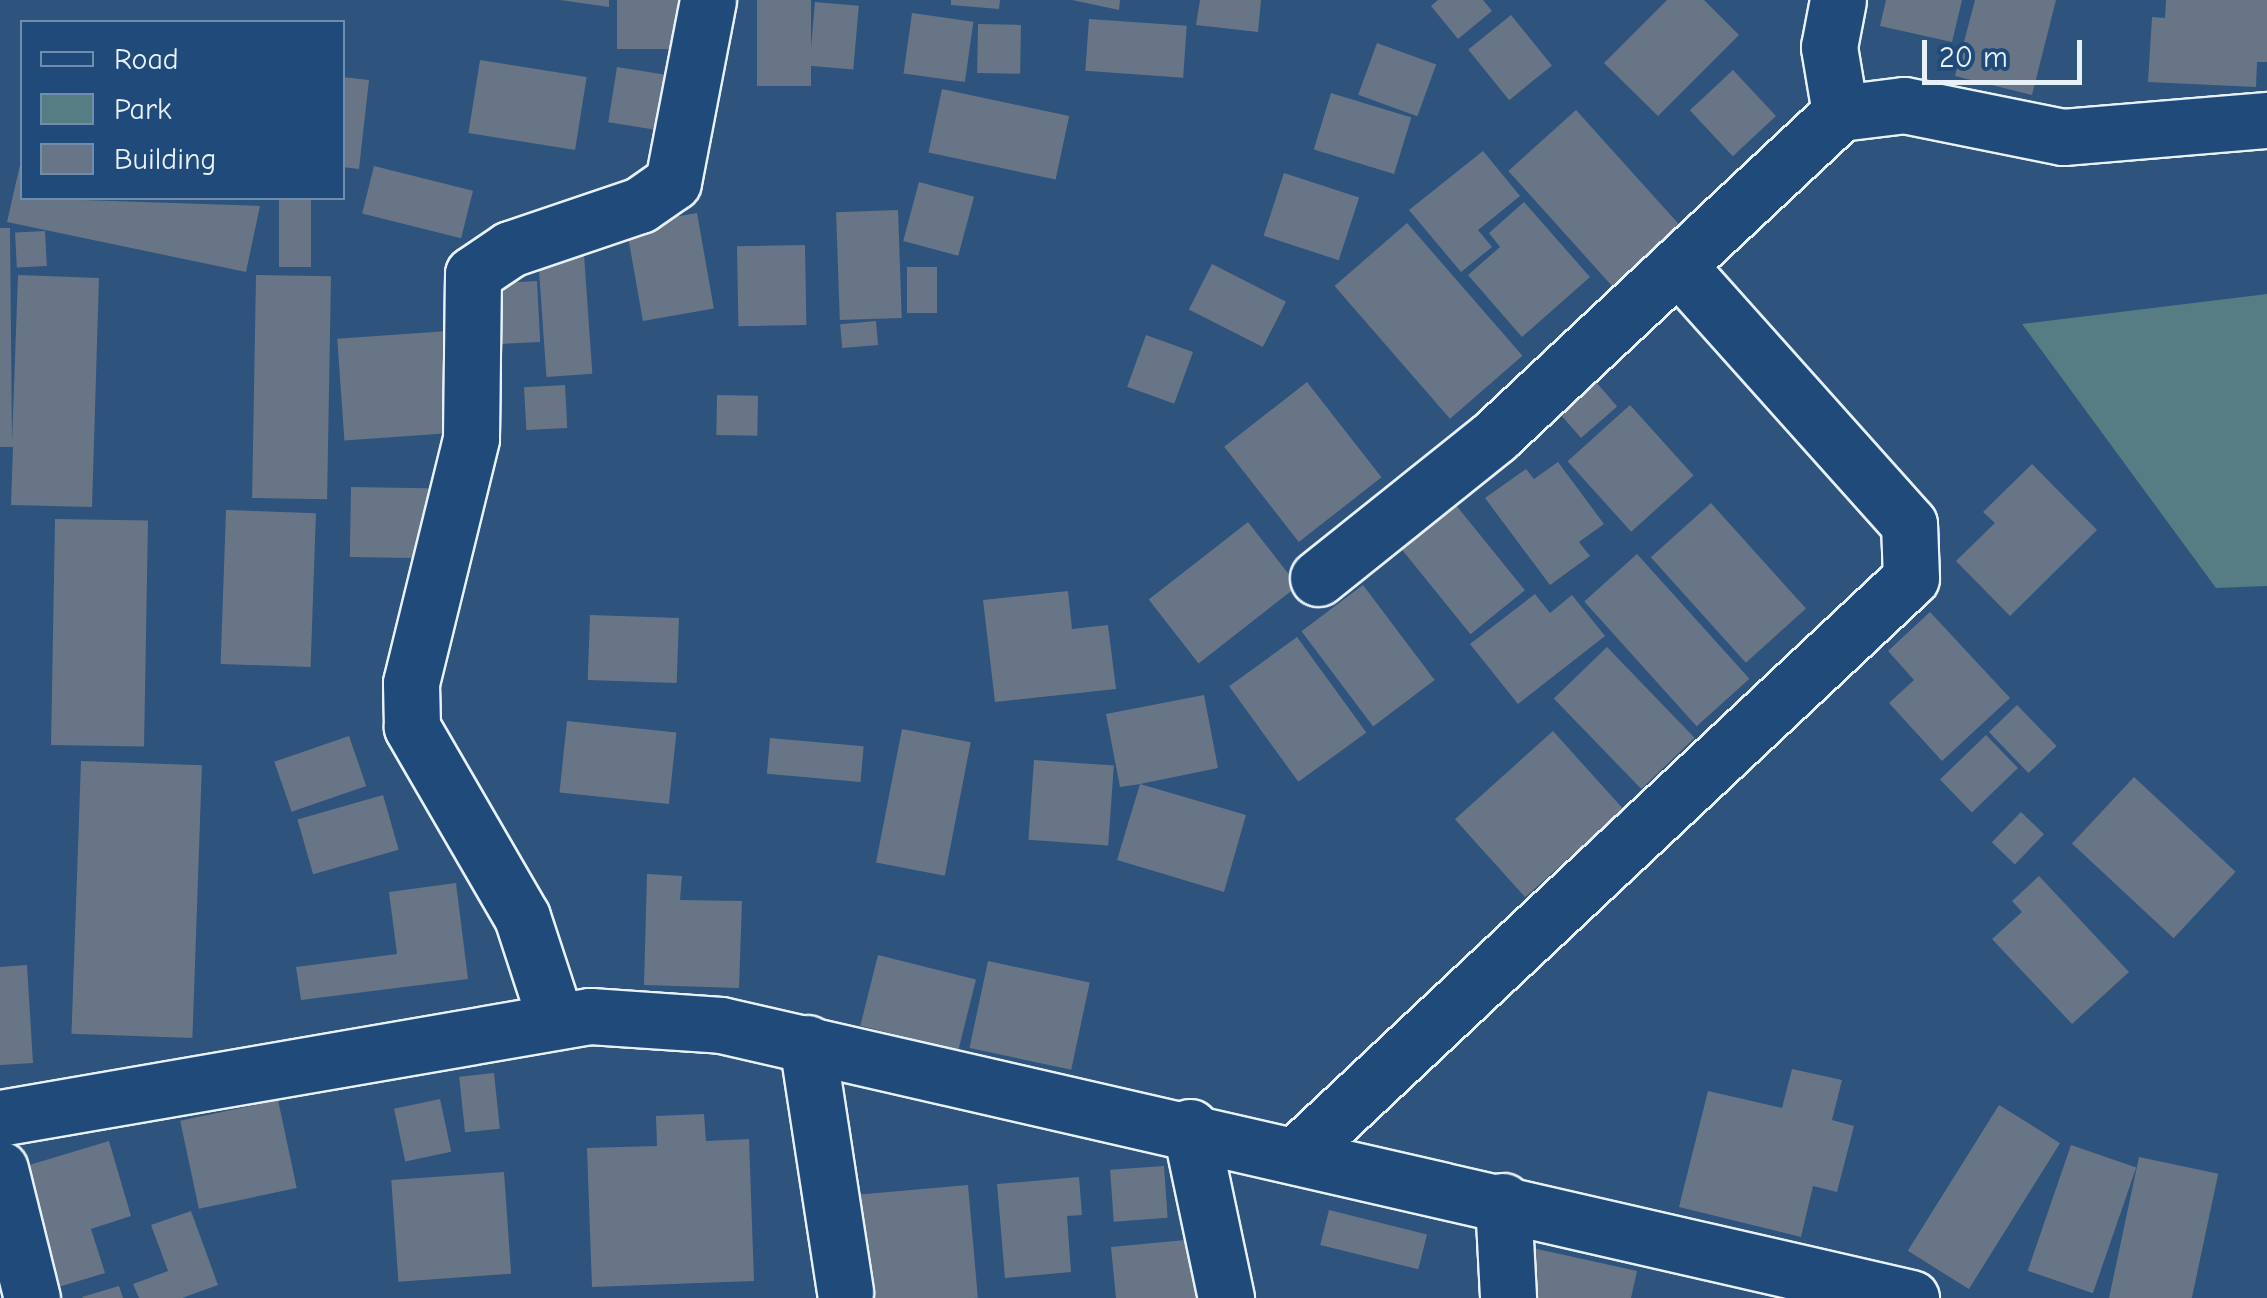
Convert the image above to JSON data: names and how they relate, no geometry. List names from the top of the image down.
{
  "legend": ["Road", "Park", "Building"],
  "scale_bar": "20 m"
}
